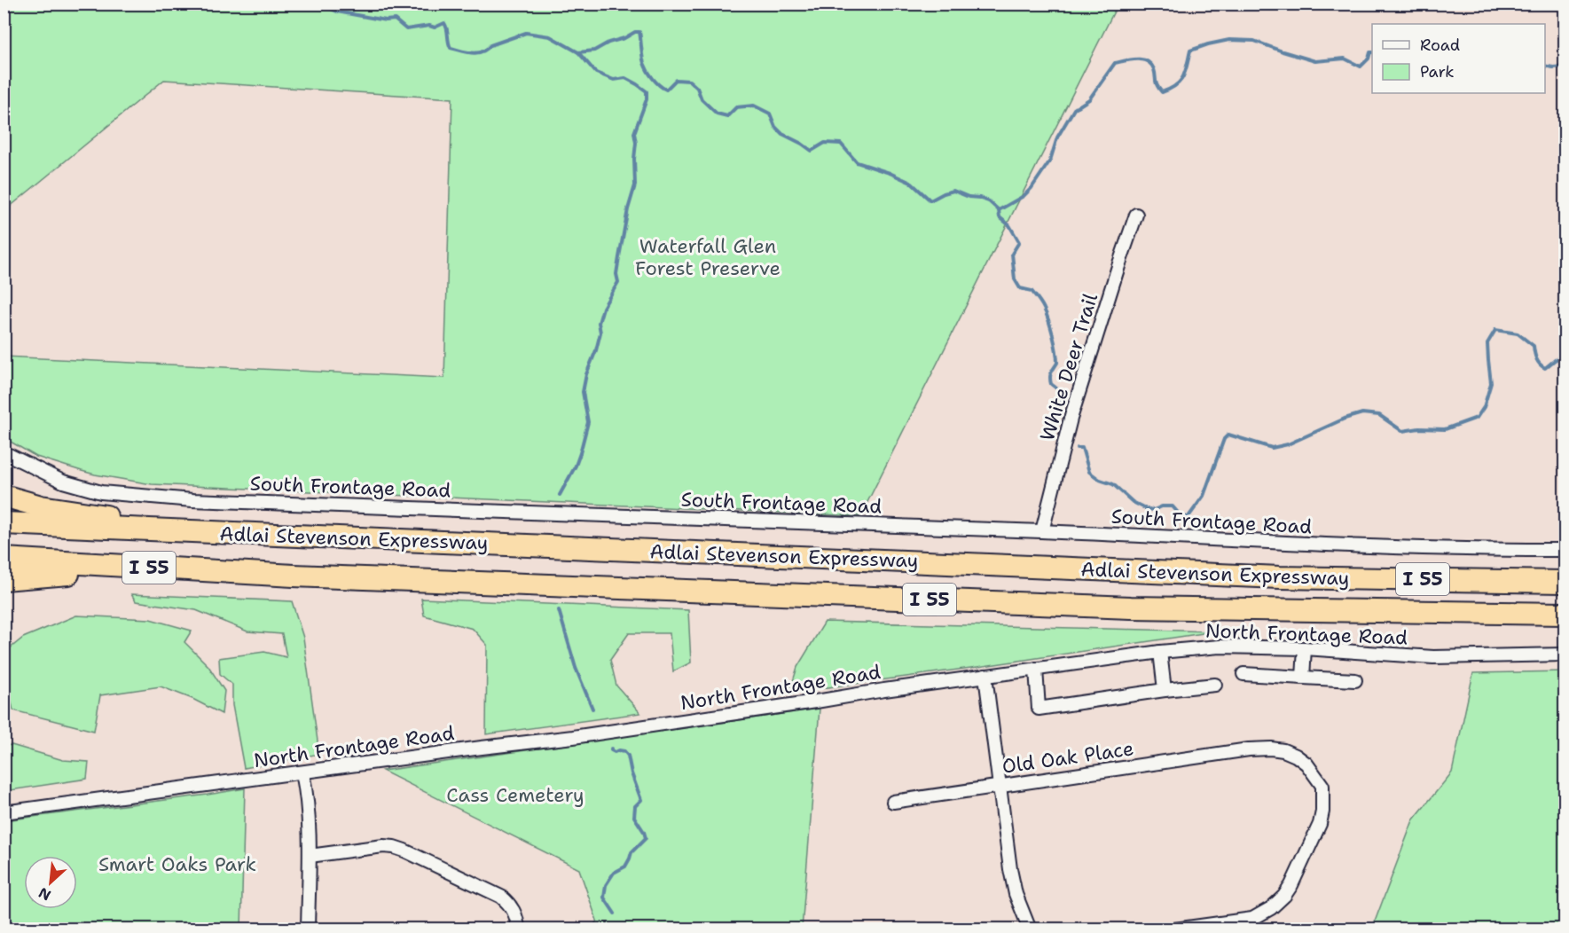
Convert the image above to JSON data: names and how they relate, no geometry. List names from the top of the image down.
{
  "streets": {
    "highway": ["Adlai Stevenson Expressway", "I 55"],
    "street": [
      "White Deer Trail",
      "South Frontage Road",
      "North Frontage Road",
      "Old Oak Place"
    ]
  },
  "crossings": [
    ["White Deer Trail", "South Frontage Road"]
  ],
  "parks": ["Waterfall Glen Forest Preserve", "Cass Cemetery", "Smart Oaks Park"],
  "legend": ["Road", "Park"],
  "north": "bottom left"
}
